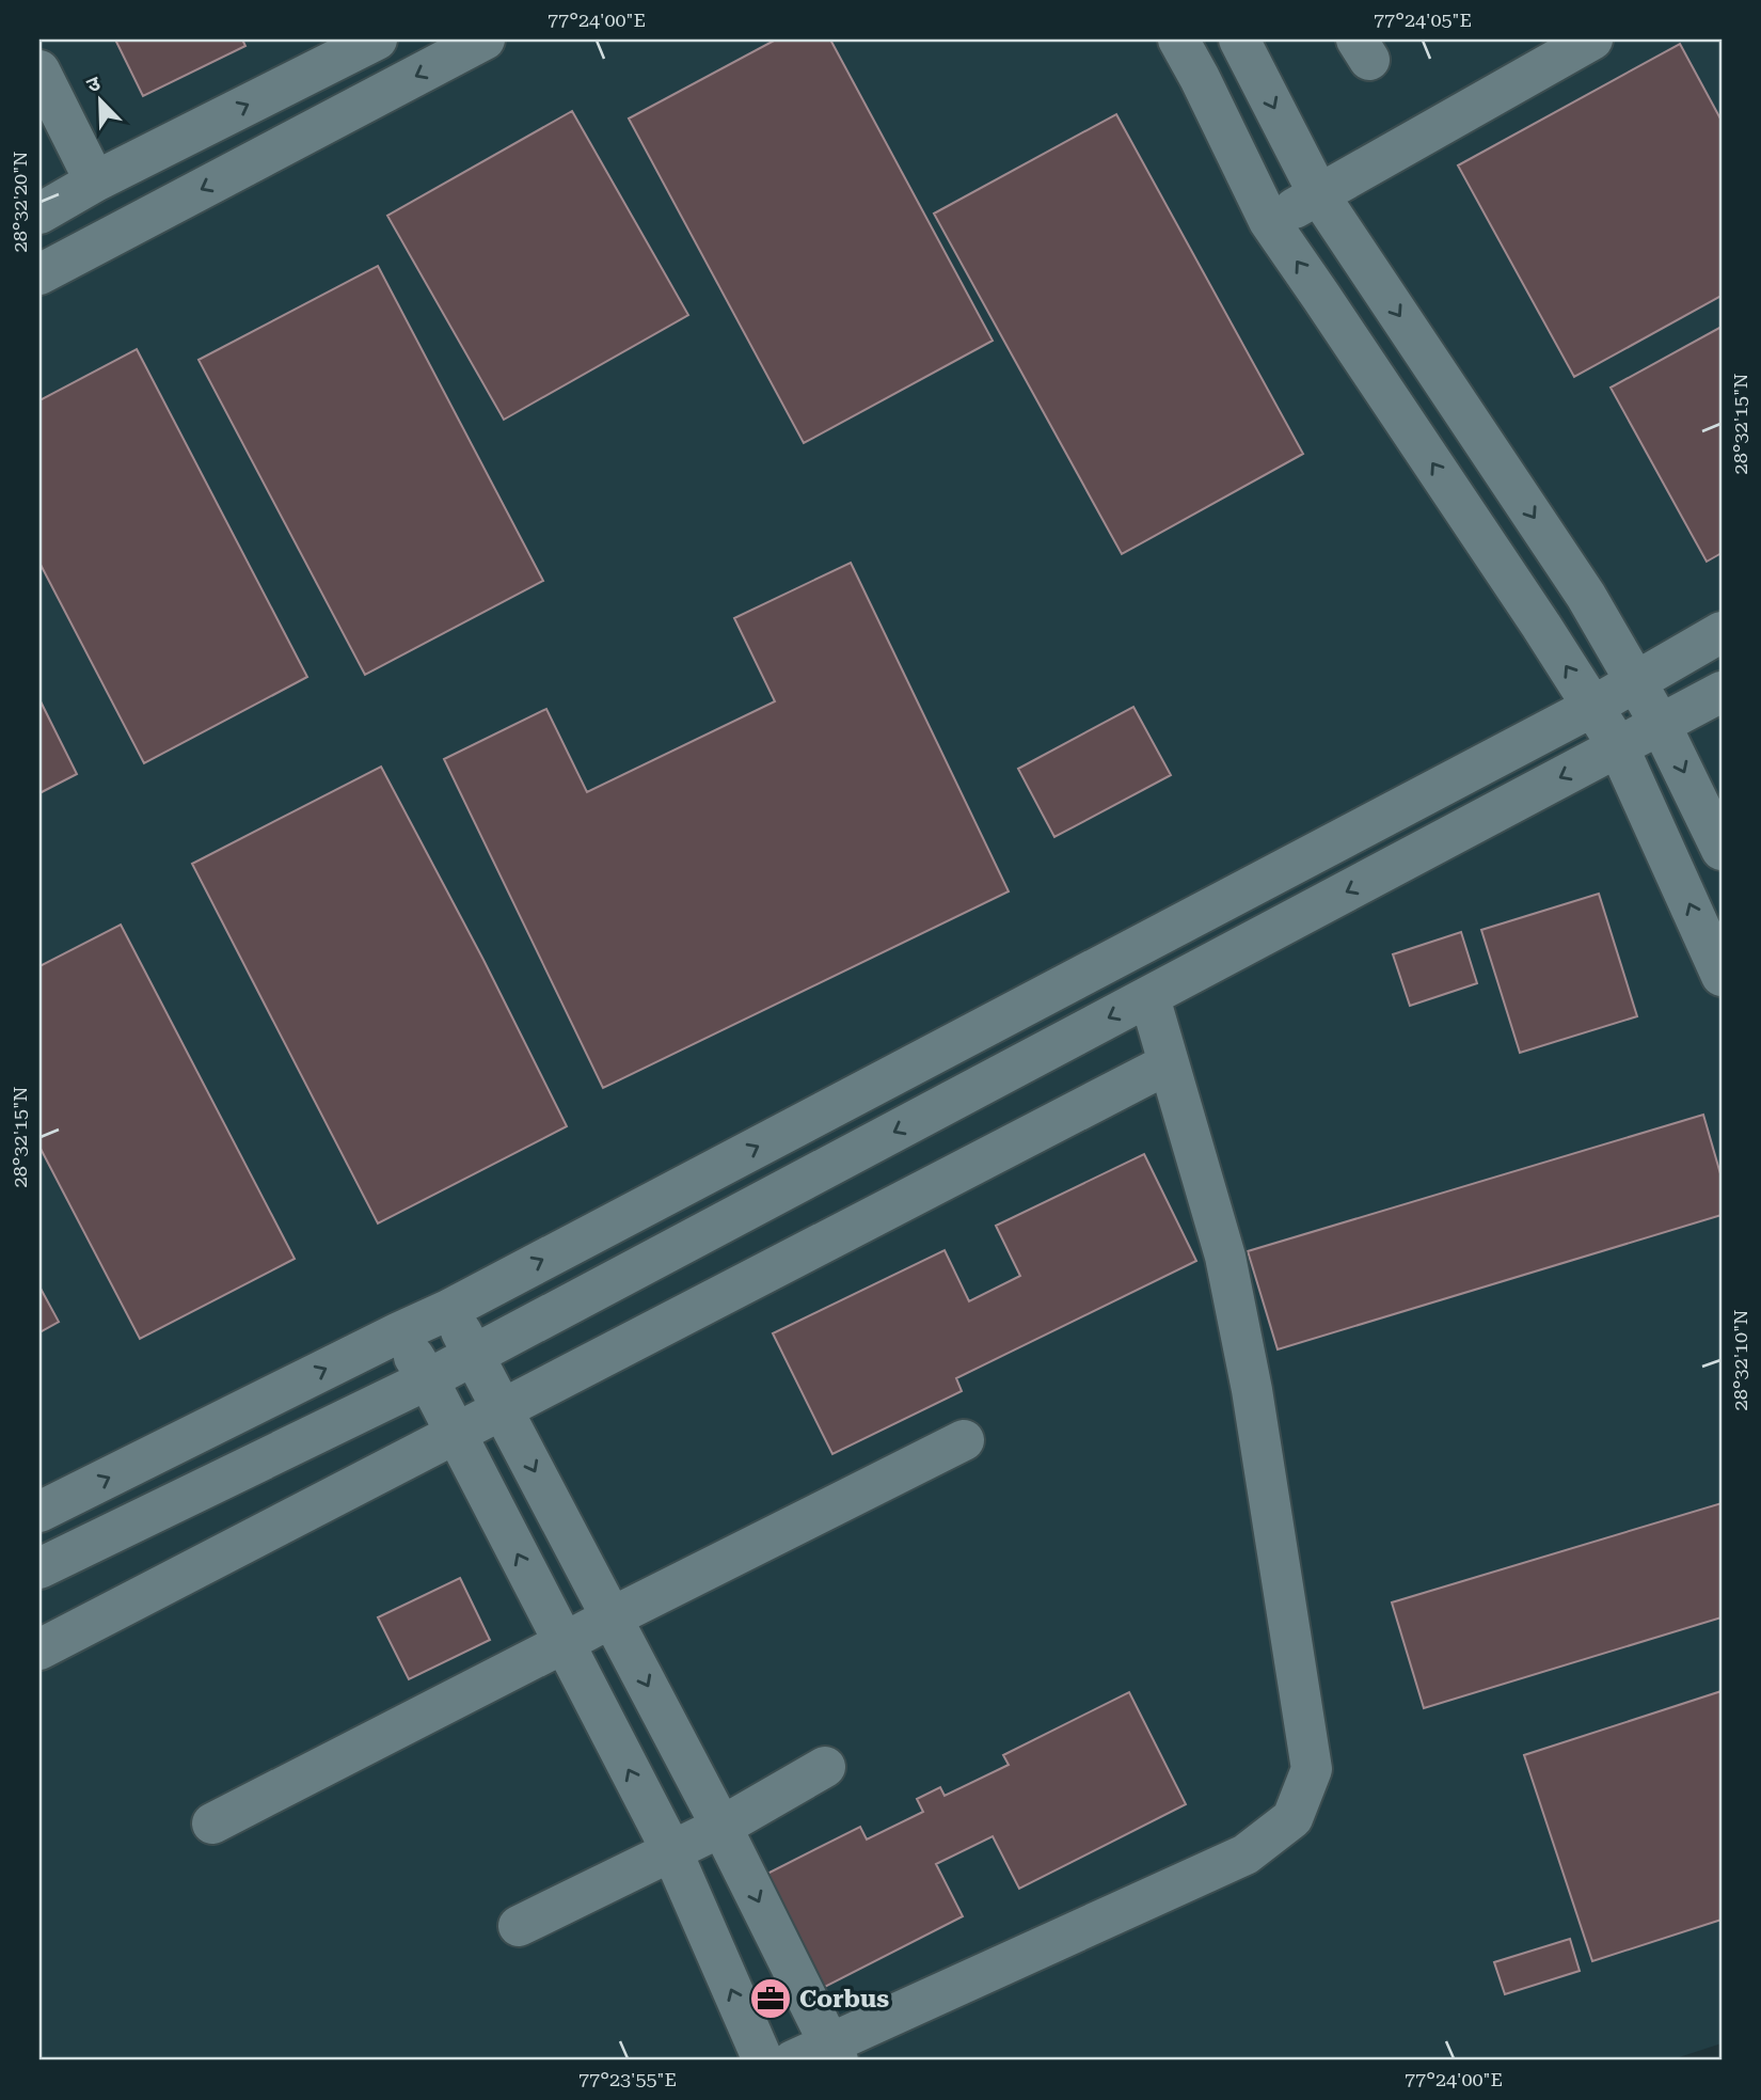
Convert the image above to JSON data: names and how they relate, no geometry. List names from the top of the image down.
{
  "places": {
    "office": ["Corbus"]
  },
  "north": "top left",
  "coordinates": [
    "77°24'00\"E",
    "77°24'05\"E",
    "28°32'20\"N",
    "28°32'15\"N",
    "28°32'10\"N",
    "77°23'55\"E"
  ]
}
